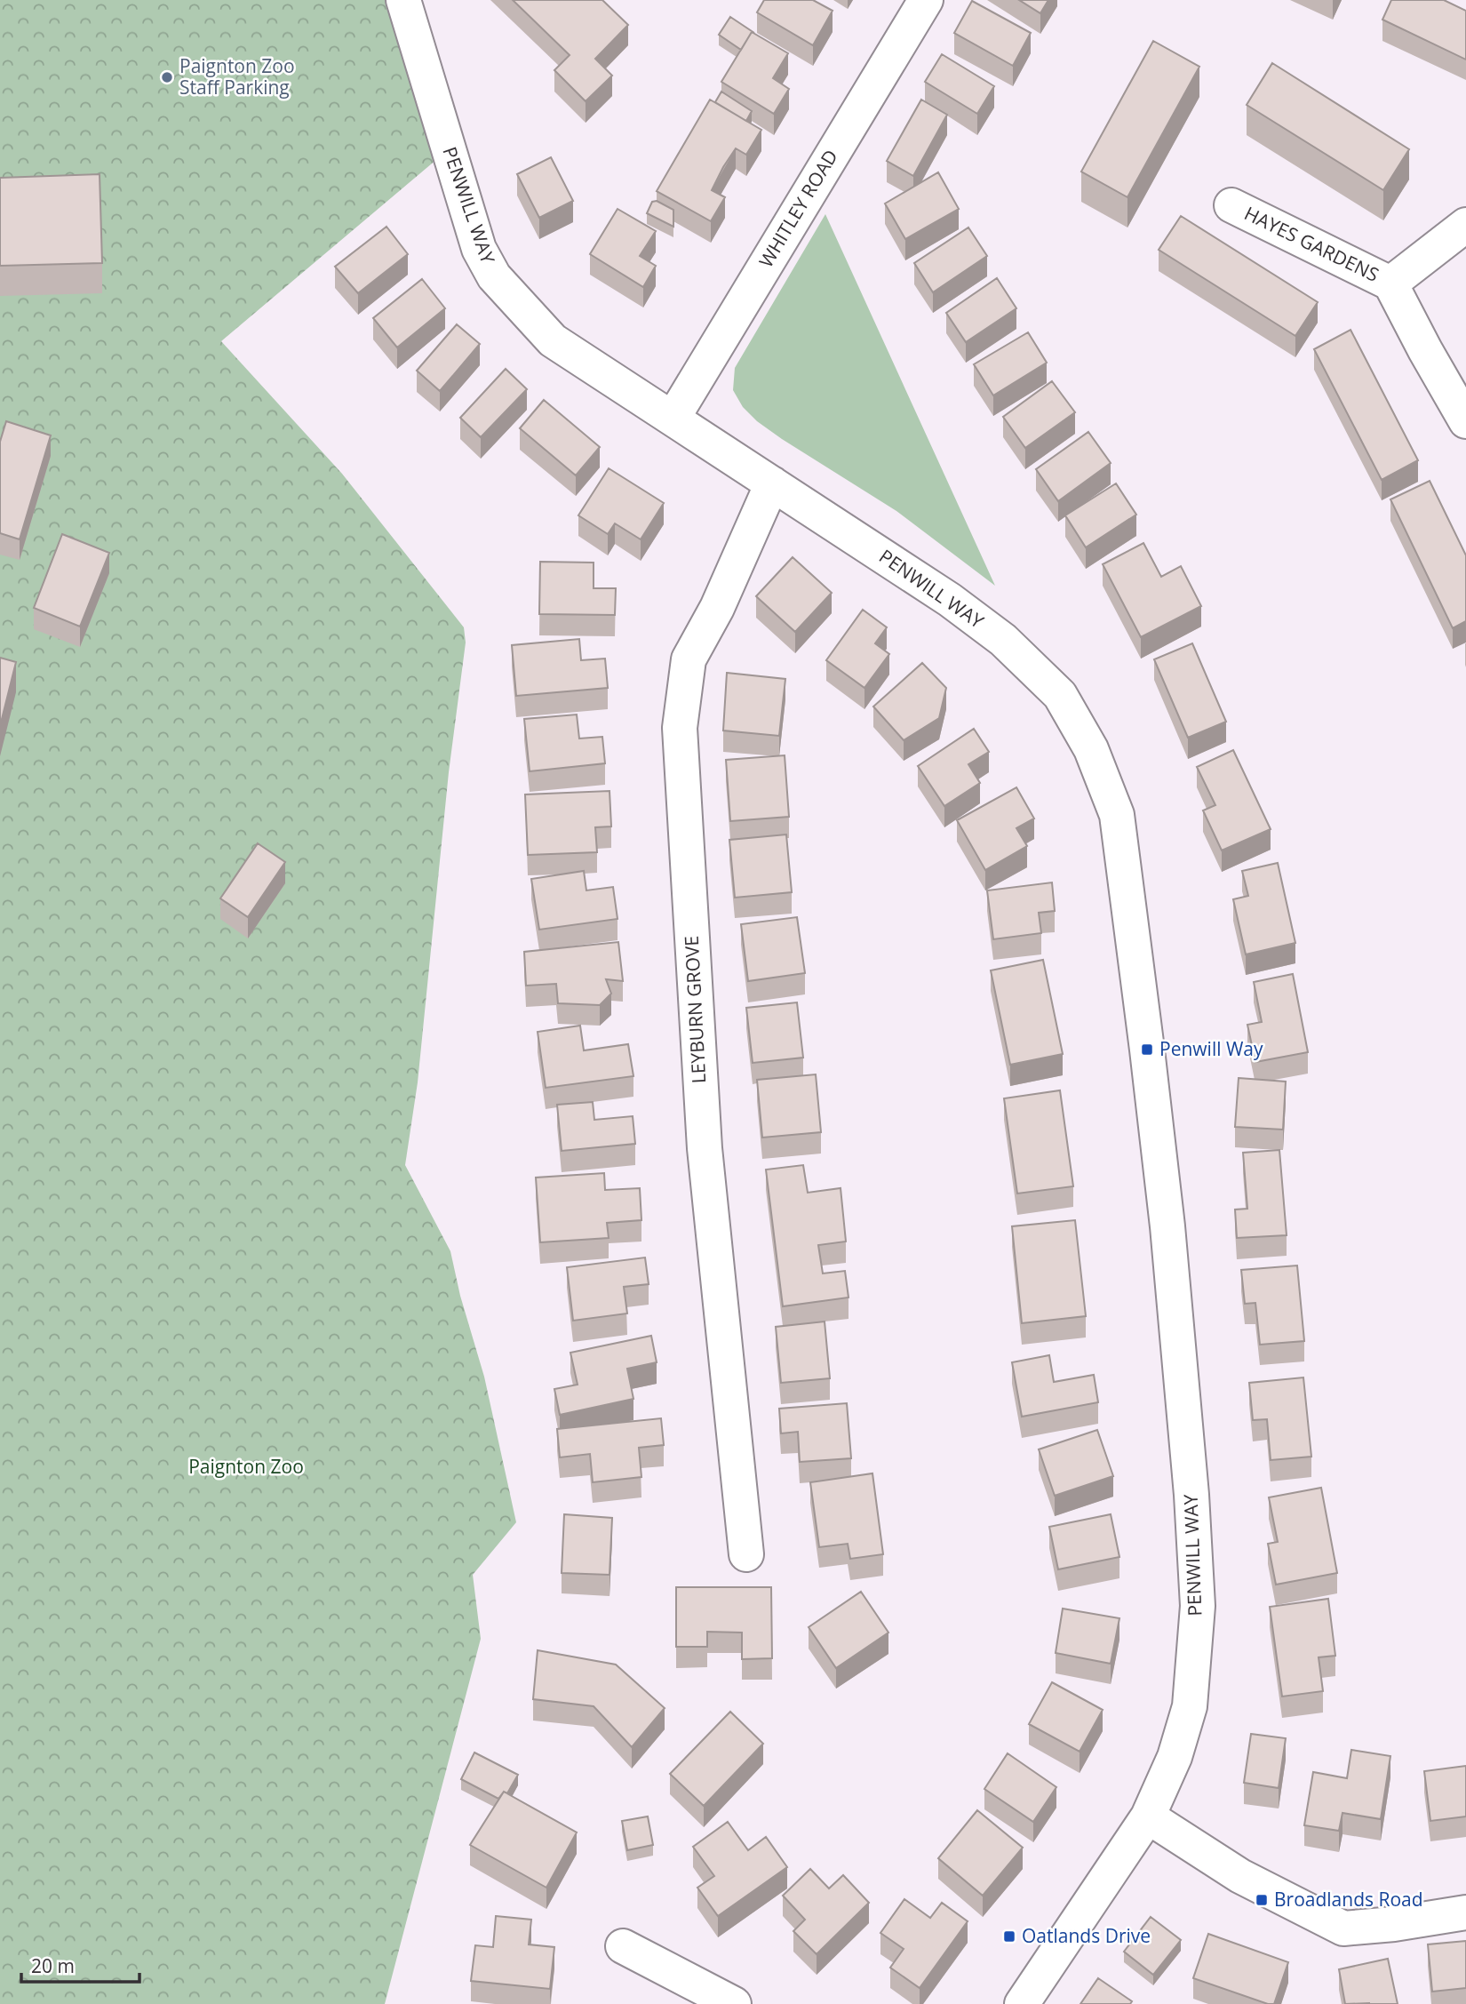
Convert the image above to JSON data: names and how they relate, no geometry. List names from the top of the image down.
{
  "streets": {
    "street": [
      "PENWILL WAY",
      "WHITLEY ROAD",
      "HAYES GARDENS",
      "LEYBURN GROVE"
    ]
  },
  "crossings": [
    ["PENWILL WAY", "WHITLEY ROAD"],
    ["PENWILL WAY", "LEYBURN GROVE"]
  ],
  "parks": ["Paignton Zoo"],
  "places": {
    "other": ["Paignton Zoo Staff Parking"],
    "transit": ["Penwill Way", "Broadlands Road", "Oatlands Drive"]
  },
  "scale_bar": "20 m"
}
